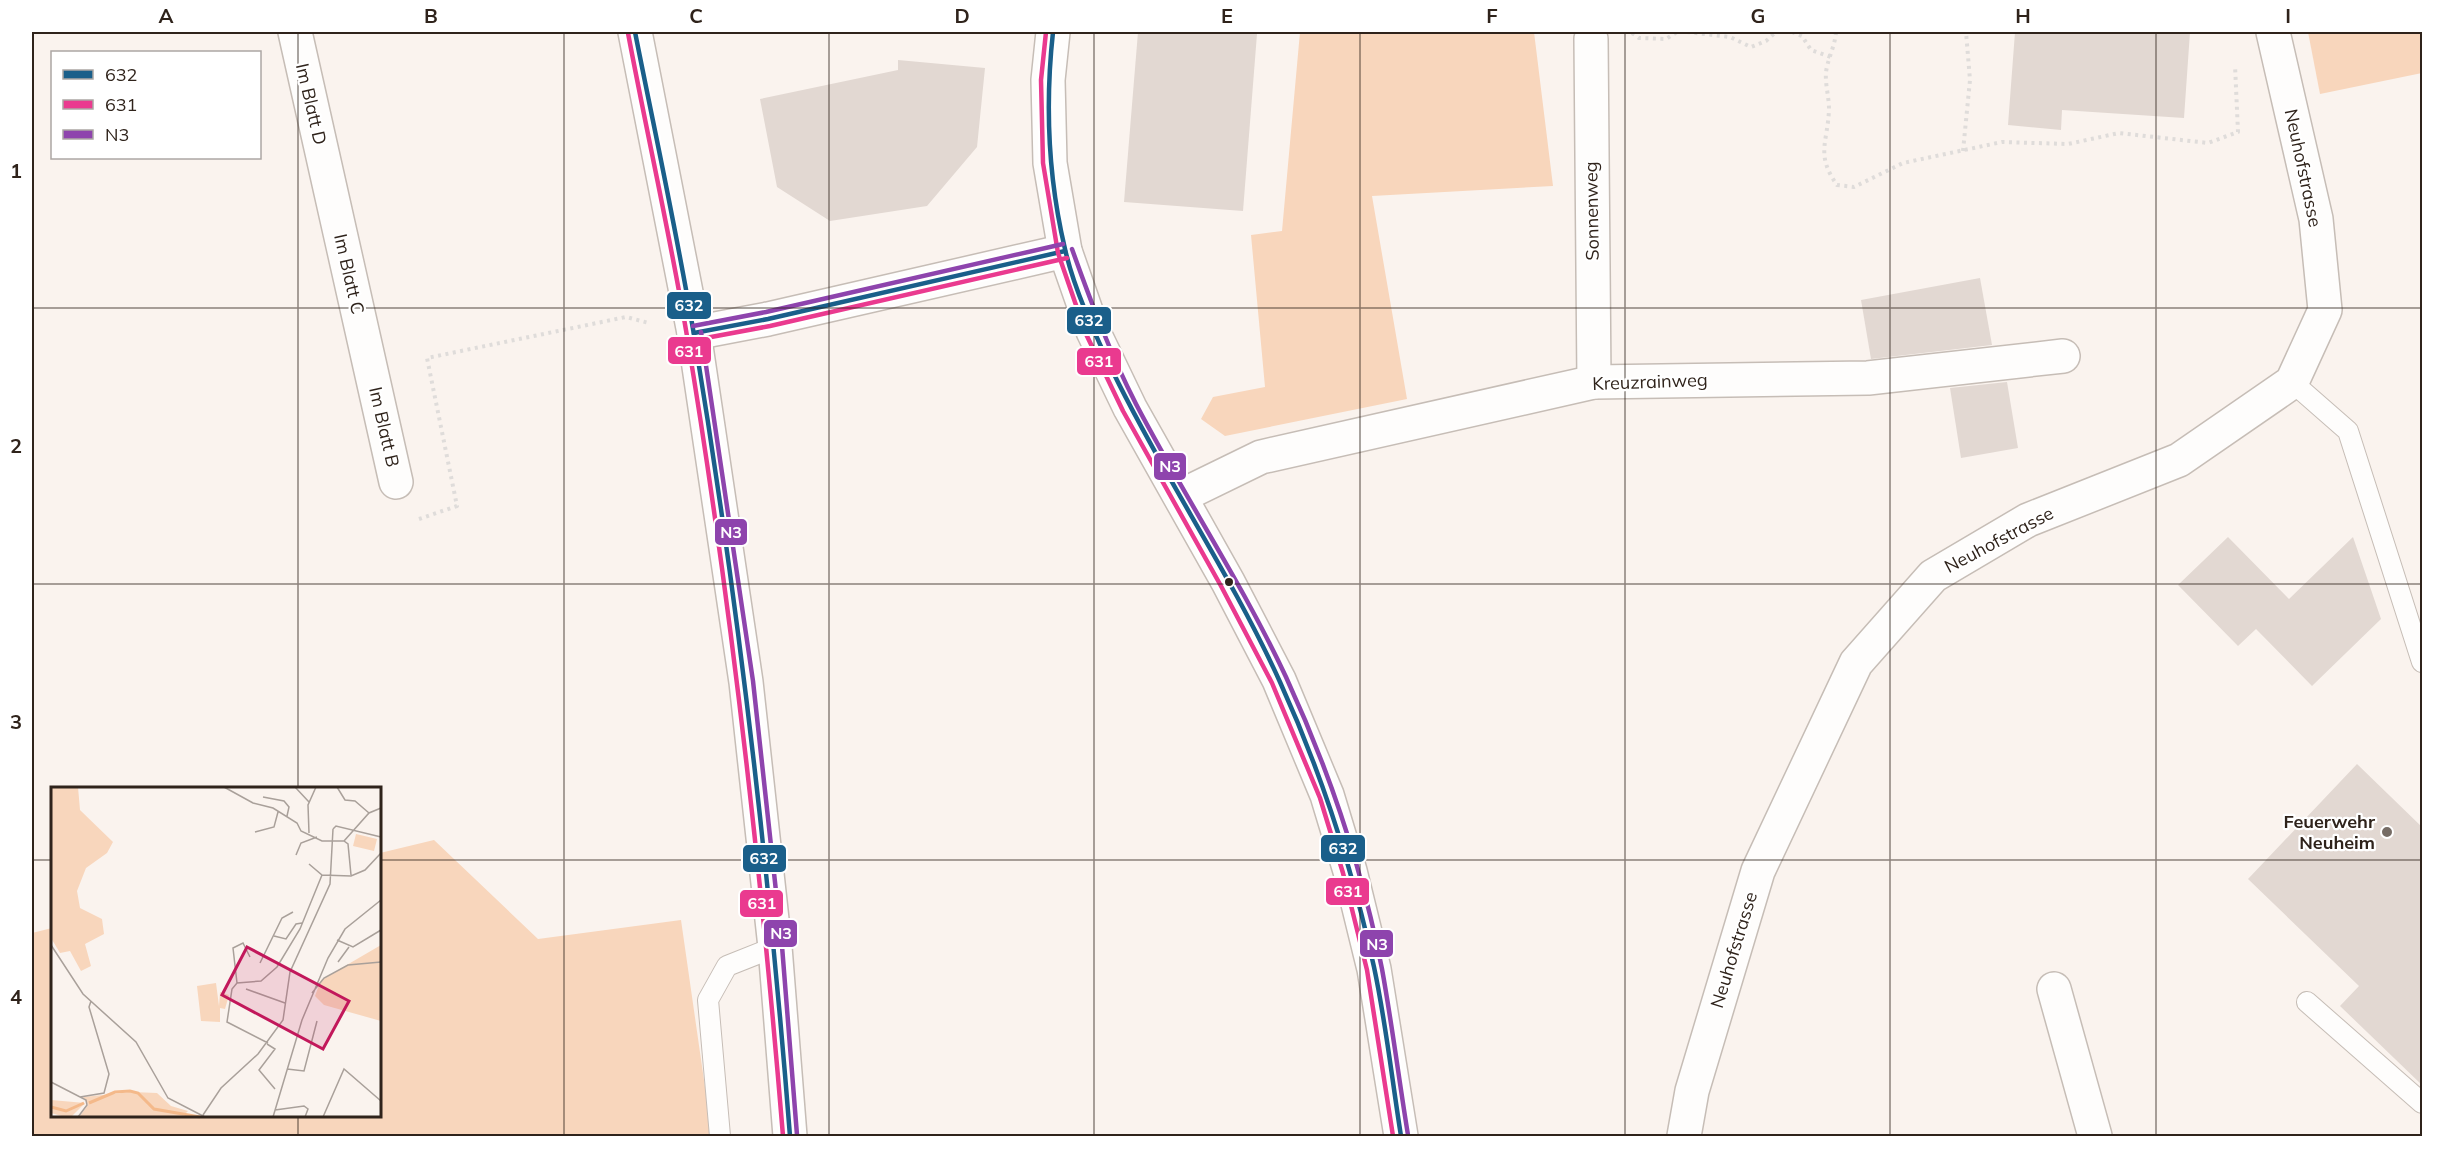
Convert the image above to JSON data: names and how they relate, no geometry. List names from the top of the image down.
{
  "streets": {
    "street": [
      "Im Blatt D",
      "Neuhofstrasse",
      "Sonnenweg",
      "Im Blatt C",
      "Kreuzrainweg",
      "Im Blatt B"
    ]
  },
  "crossings": [
    ["Im Blatt D", "Im Blatt C"],
    ["Sonnenweg", "Kreuzrainweg"],
    ["Im Blatt C", "Im Blatt B"]
  ],
  "places": ["Feuerwehr Neuheim"],
  "lines": ["transit line 632", "transit line 631", "transit line N3"],
  "legend": ["632", "631", "N3"],
  "grid": {
    "columns": [
      "A",
      "B",
      "C",
      "D",
      "E",
      "F",
      "G",
      "H",
      "I"
    ],
    "rows": [
      "1",
      "2",
      "3",
      "4"
    ]
  }
}
